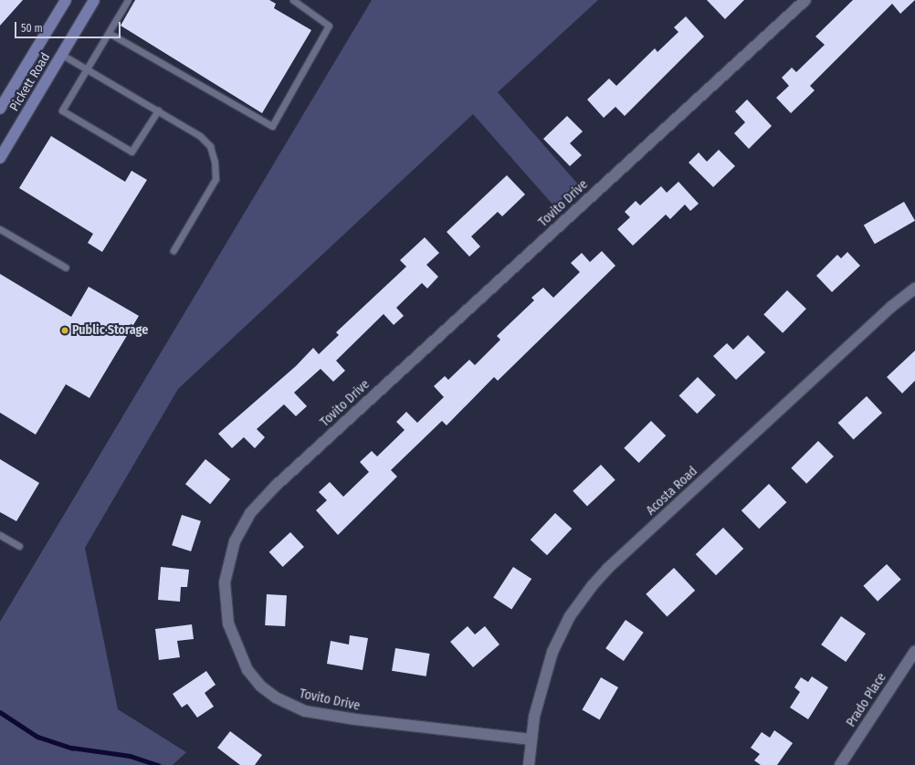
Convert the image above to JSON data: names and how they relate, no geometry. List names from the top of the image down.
{
  "streets": {
    "main road": ["Pickett Road"],
    "street": ["Tovito Drive", "Acosta Road", "Prado Place"]
  },
  "crossings": [
    ["Tovito Drive", "Acosta Road"]
  ],
  "places": ["Public Storage"],
  "scale_bar": "50 m"
}
